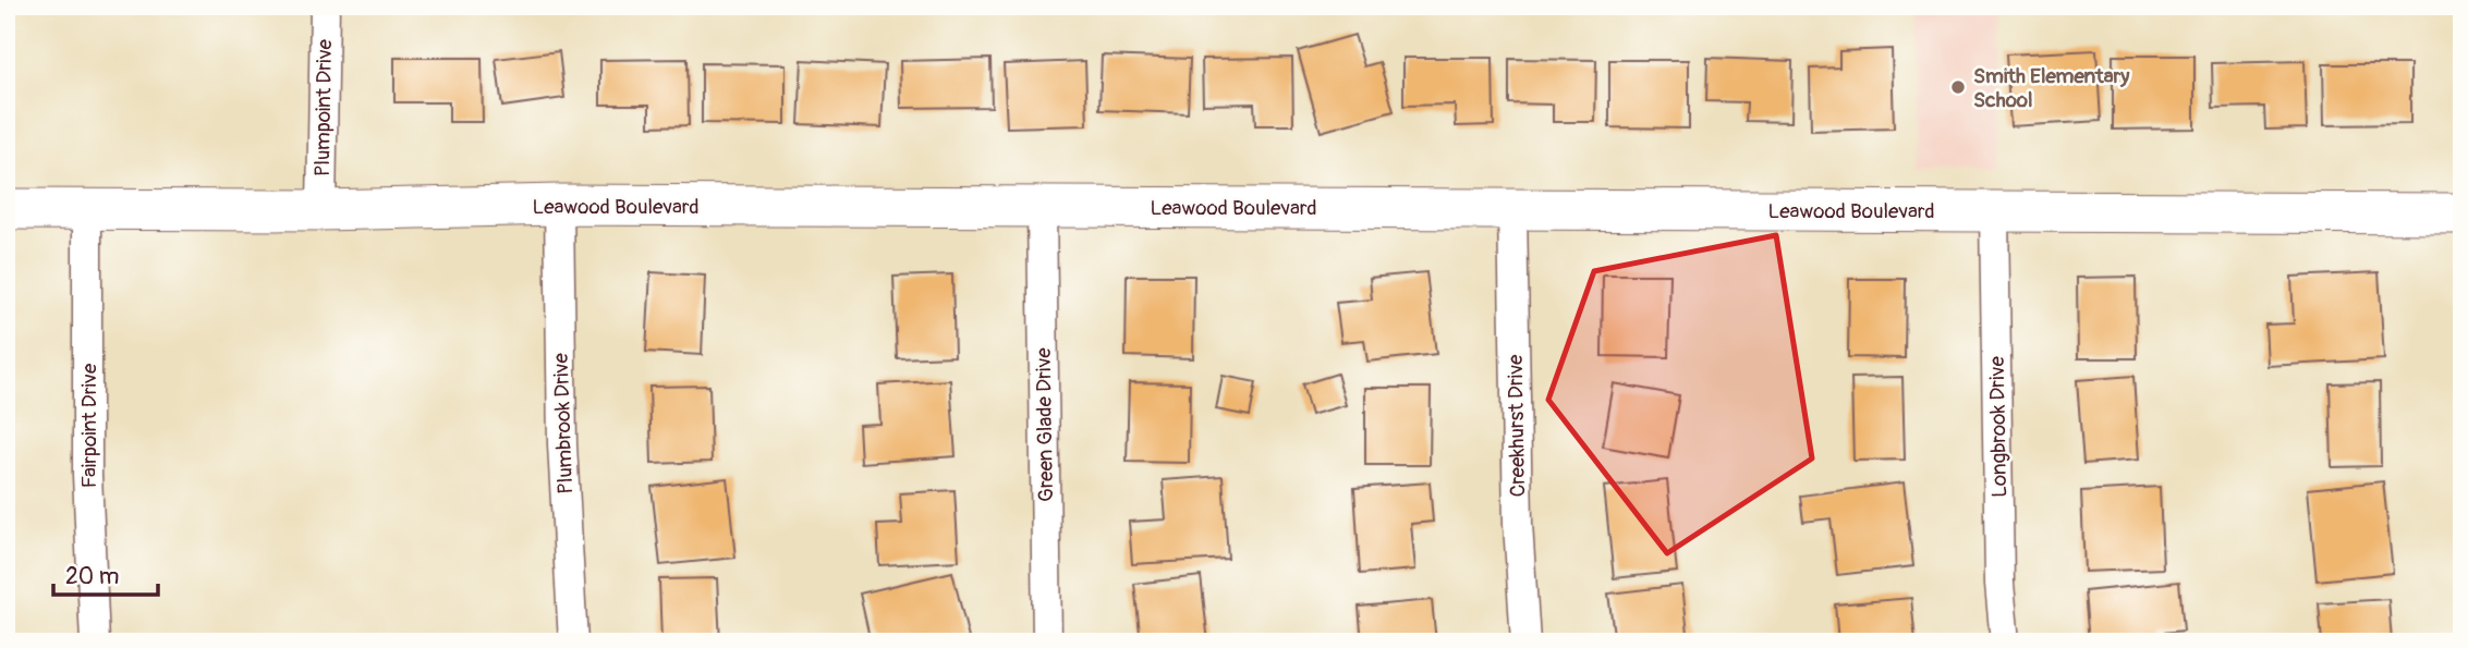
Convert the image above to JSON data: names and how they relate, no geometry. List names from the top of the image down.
{
  "streets": {
    "street": [
      "Plumpoint Drive",
      "Leawood Boulevard",
      "Plumbrook Drive",
      "Green Glade Drive",
      "Fairpoint Drive",
      "Creekhurst Drive",
      "Longbrook Drive"
    ]
  },
  "crossings": [
    ["Plumpoint Drive", "Leawood Boulevard"],
    ["Leawood Boulevard", "Plumbrook Drive"],
    ["Leawood Boulevard", "Green Glade Drive"],
    ["Leawood Boulevard", "Fairpoint Drive"],
    ["Leawood Boulevard", "Creekhurst Drive"],
    ["Leawood Boulevard", "Longbrook Drive"]
  ],
  "places": ["Smith Elementary School"],
  "scale_bar": "20 m"
}
